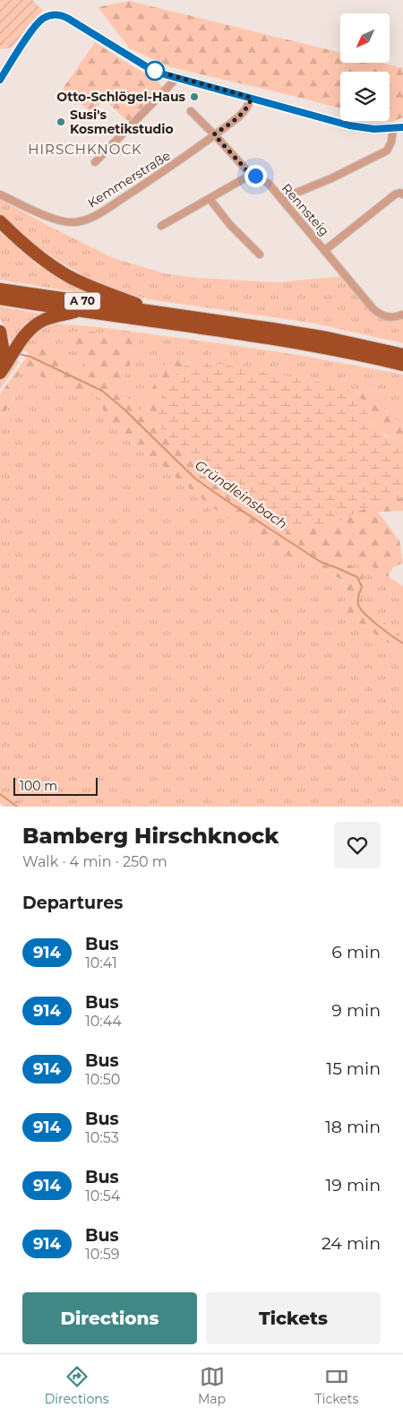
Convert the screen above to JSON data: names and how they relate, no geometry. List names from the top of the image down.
{
  "streets": {
    "highway": ["A 70"],
    "street": ["Kemmerstraße", "Rennsteig"]
  },
  "crossings": [
    ["Kemmerstraße", "Rennsteig"]
  ],
  "districts": ["HIRSCHKNOCK"],
  "water": ["Gründleinsbach"],
  "places": ["Otto-Schlögel-Haus", "Susi's Kosmetikstudio"],
  "lines": ["bus line 914"],
  "scale_bar": "100 m",
  "north": "bottom left",
  "page": {
    "scale": "100 m",
    "heading": [
      ["Bamberg Hirschknock", "Walk · 4 min · 250 m"],
      "Departures"
    ],
    "list": [
      {
        "mark": "914",
        "name": "Bus",
        "note": "10:41",
        "value": "6 min"
      },
      {
        "mark": "914",
        "name": "Bus",
        "note": "10:44",
        "value": "9 min"
      },
      {
        "mark": "914",
        "name": "Bus",
        "note": "10:50",
        "value": "15 min"
      },
      {
        "mark": "914",
        "name": "Bus",
        "note": "10:53",
        "value": "18 min"
      },
      {
        "mark": "914",
        "name": "Bus",
        "note": "10:54",
        "value": "19 min"
      },
      {
        "mark": "914",
        "name": "Bus",
        "note": "10:59",
        "value": "24 min"
      }
    ],
    "buttons": ["Directions", "Tickets"],
    "tabs": ["Directions", "Map", "Tickets"]
  }
}
